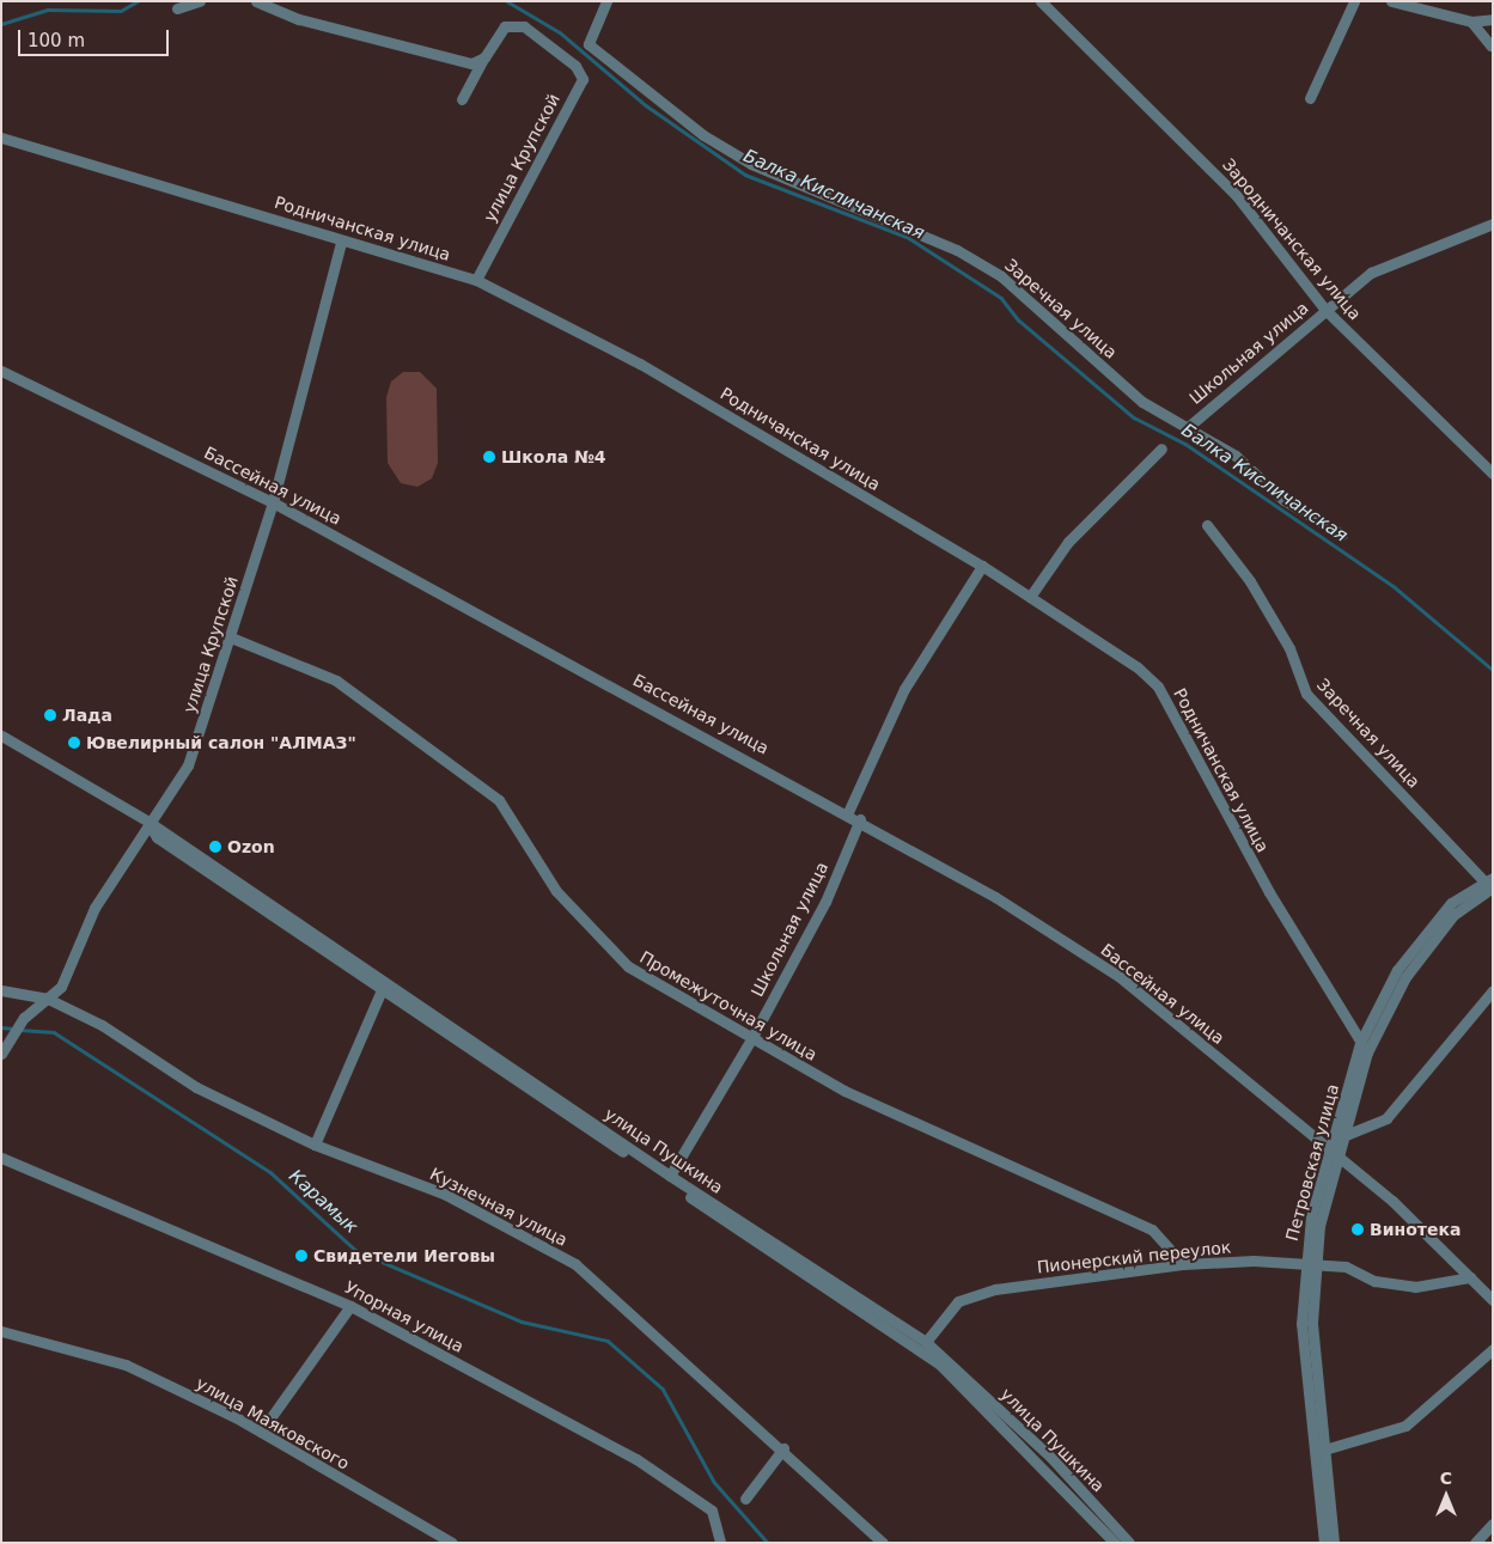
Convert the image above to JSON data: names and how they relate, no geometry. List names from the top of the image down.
{
  "streets": {
    "street": [
      "улица Крупской",
      "Родничанская улица",
      "Зародничанская улица",
      "Заречная улица",
      "Школьная улица",
      "Бассейная улица",
      "Промежуточная улица",
      "улица Пушкина",
      "Петровская улица",
      "Кузнечная улица",
      "Пионерский переулок",
      "Упорная улица",
      "улица Маяковского"
    ]
  },
  "crossings": [
    ["улица Крупской", "Родничанская улица"],
    ["улица Крупской", "Бассейная улица"],
    ["улица Крупской", "Промежуточная улица"],
    ["улица Крупской", "улица Пушкина"],
    ["улица Крупской", "Кузнечная улица"],
    ["Родничанская улица", "Петровская улица"],
    ["Зародничанская улица", "Школьная улица"],
    ["Заречная улица", "Школьная улица"],
    ["Заречная улица", "Петровская улица"],
    ["Школьная улица", "Бассейная улица"],
    ["Школьная улица", "Промежуточная улица"],
    ["Школьная улица", "улица Пушкина"],
    ["Бассейная улица", "Петровская улица"],
    ["Бассейная улица", "Пионерский переулок"],
    ["Промежуточная улица", "Пионерский переулок"],
    ["улица Пушкина", "Пионерский переулок"],
    ["Петровская улица", "Пионерский переулок"]
  ],
  "water": ["Балка Кисличанская", "Карамык"],
  "places": [
    "Школа №4",
    "Лада",
    "Ювелирный салон \"АЛМАЗ\"",
    "Ozon",
    "Винотека",
    "Свидетели Иеговы"
  ],
  "scale_bar": "100 m",
  "north": "top"
}
